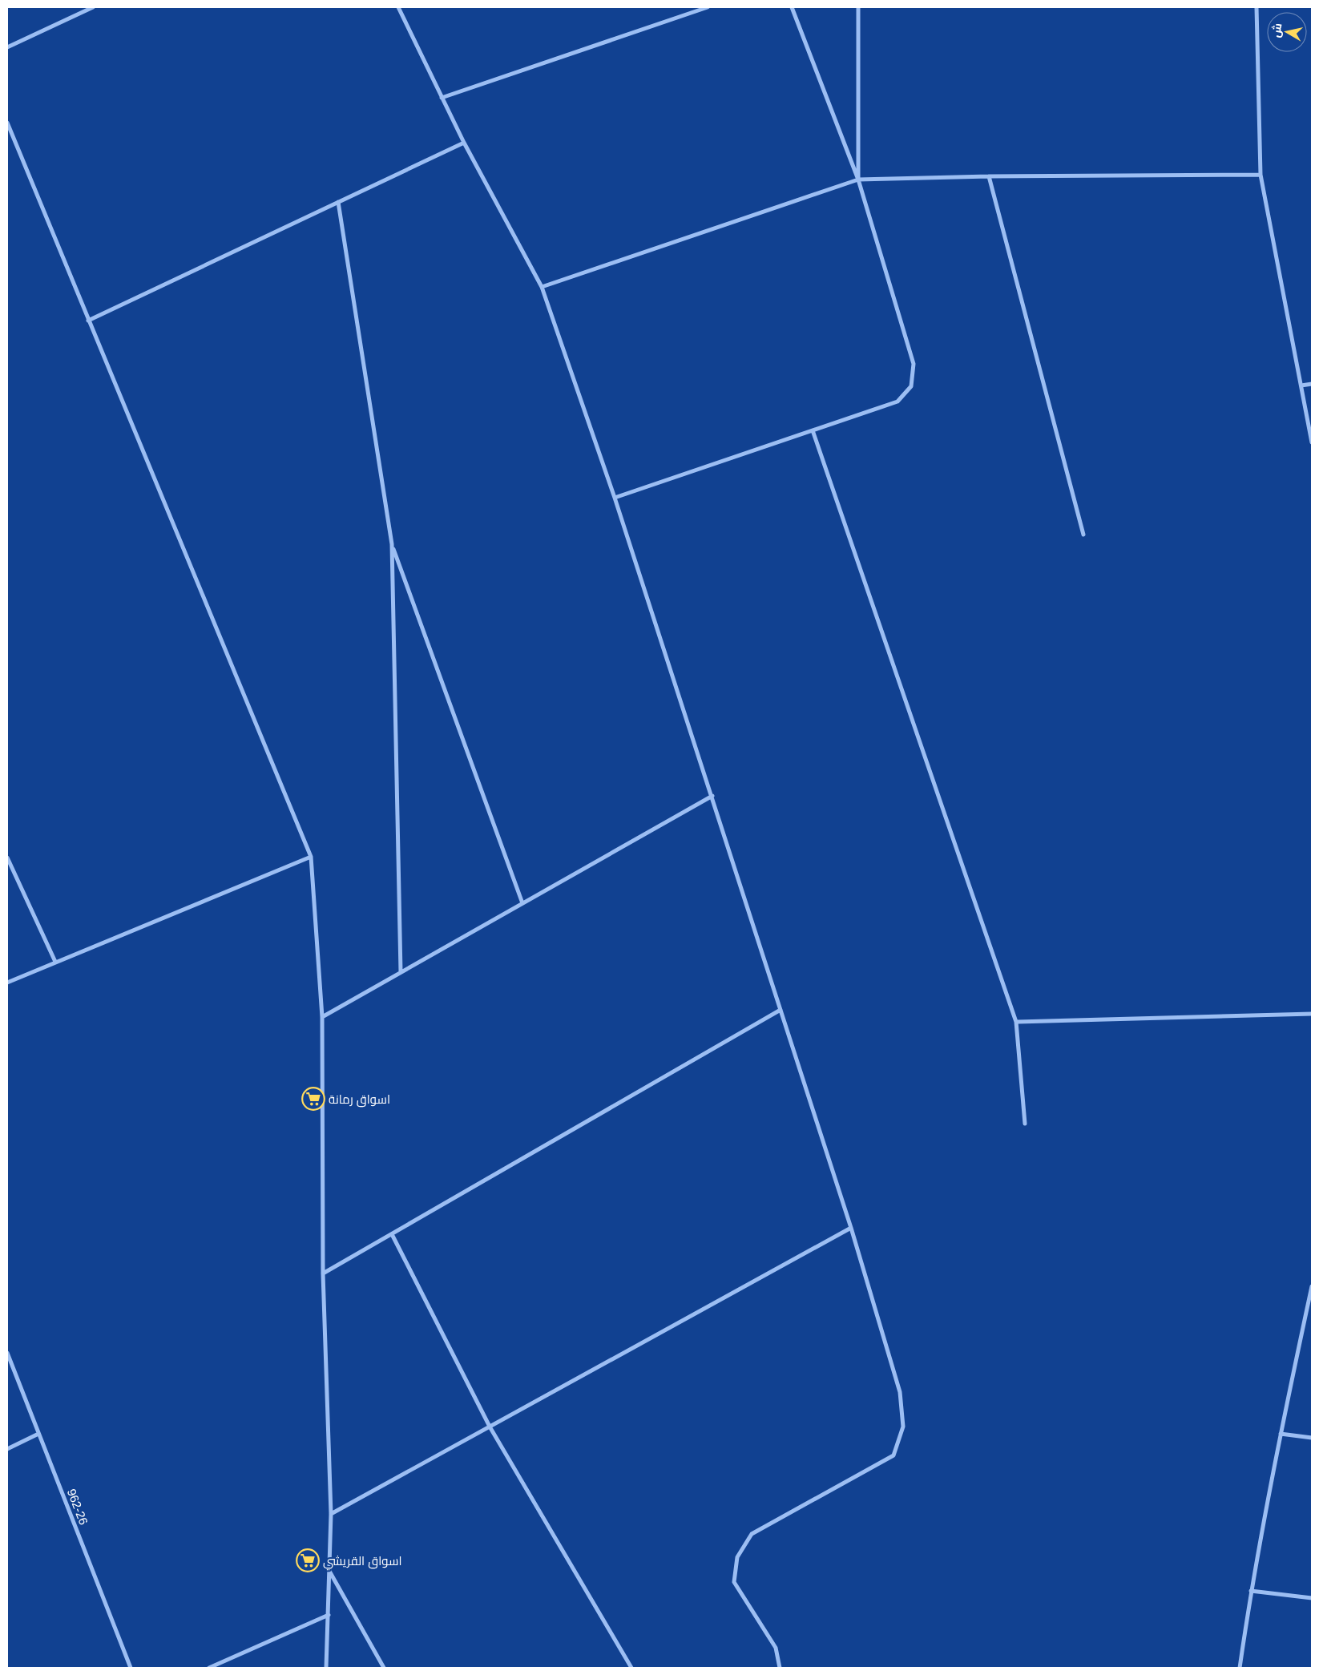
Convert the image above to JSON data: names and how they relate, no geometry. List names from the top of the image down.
{
  "streets": {
    "street": ["962-26"]
  },
  "places": {
    "supermarket": ["اسواق رمانة", "اسواق القريشي"]
  },
  "north": "left"
}
